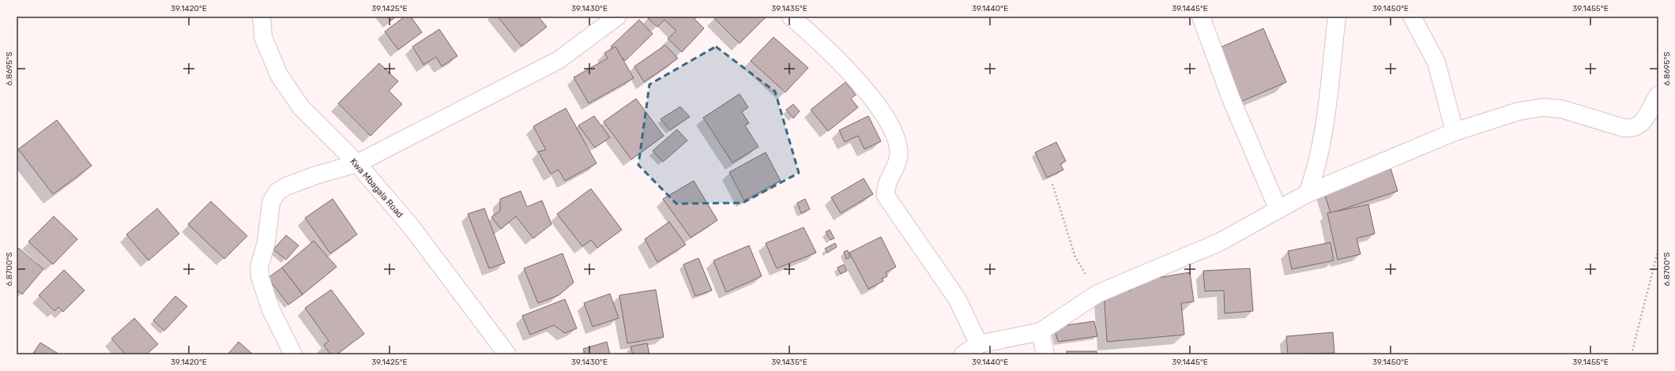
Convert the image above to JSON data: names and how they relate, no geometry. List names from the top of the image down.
{
  "streets": {
    "street": ["Kwa Mbagala Road"]
  },
  "coordinates": [
    "39.1420°E",
    "39.1425°E",
    "39.1430°E",
    "39.1435°E",
    "39.1440°E",
    "39.1445°E",
    "39.1450°E",
    "39.1455°E",
    "6.8695°S",
    "6.8700°S"
  ]
}
